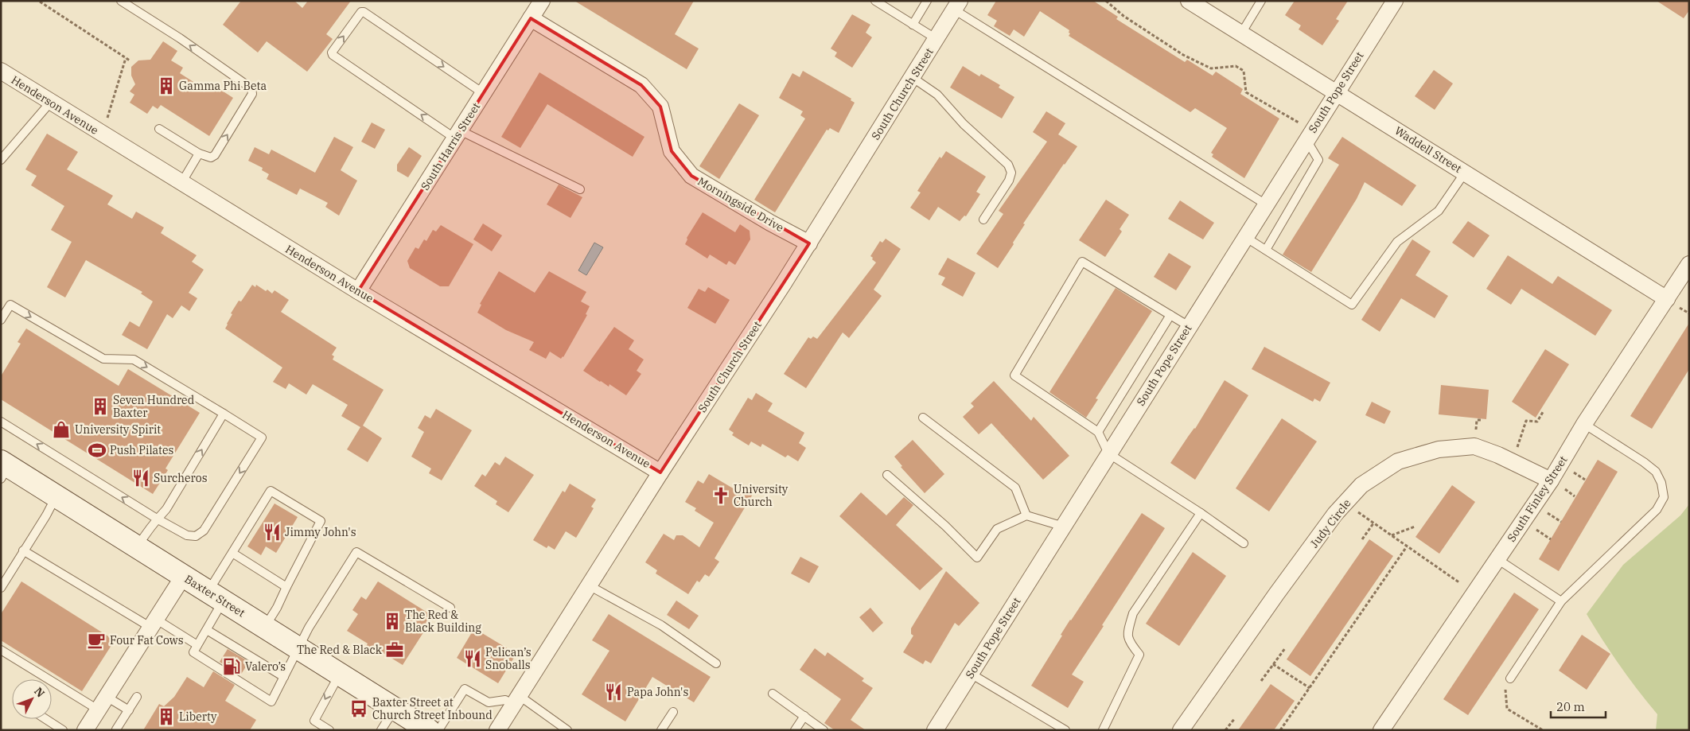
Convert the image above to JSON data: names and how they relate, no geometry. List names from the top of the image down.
{
  "streets": {
    "main road": ["Baxter Street"],
    "street": [
      "South Pope Street",
      "South Church Street",
      "Henderson Avenue",
      "South Harris Street",
      "Waddell Street",
      "Morningside Drive",
      "South Finley Street",
      "Judy Circle"
    ]
  },
  "crossings": [
    ["South Pope Street", "Waddell Street"],
    ["South Church Street", "Henderson Avenue"],
    ["South Church Street", "Morningside Drive"],
    ["Henderson Avenue", "South Harris Street"],
    ["South Harris Street", "Morningside Drive"],
    ["Waddell Street", "South Finley Street"],
    ["South Finley Street", "Judy Circle"]
  ],
  "places": {
    "building": [
      "Gamma Phi Beta",
      "Seven Hundred Baxter",
      "The Red & Black Building",
      "Liberty"
    ],
    "shop": ["University Spirit"],
    "sports": ["Push Pilates"],
    "restaurant": [
      "Surcheros",
      "Jimmy John's",
      "Pelican’s Snoballs",
      "Papa John's"
    ],
    "church": ["University Church"],
    "cafe": ["Four Fat Cows"],
    "office": ["The Red & Black"],
    "fuel station": ["Valero’s"],
    "bus stop": ["Baxter Street at Church Street Inbound"]
  },
  "scale_bar": "20 m",
  "north": "top right"
}
